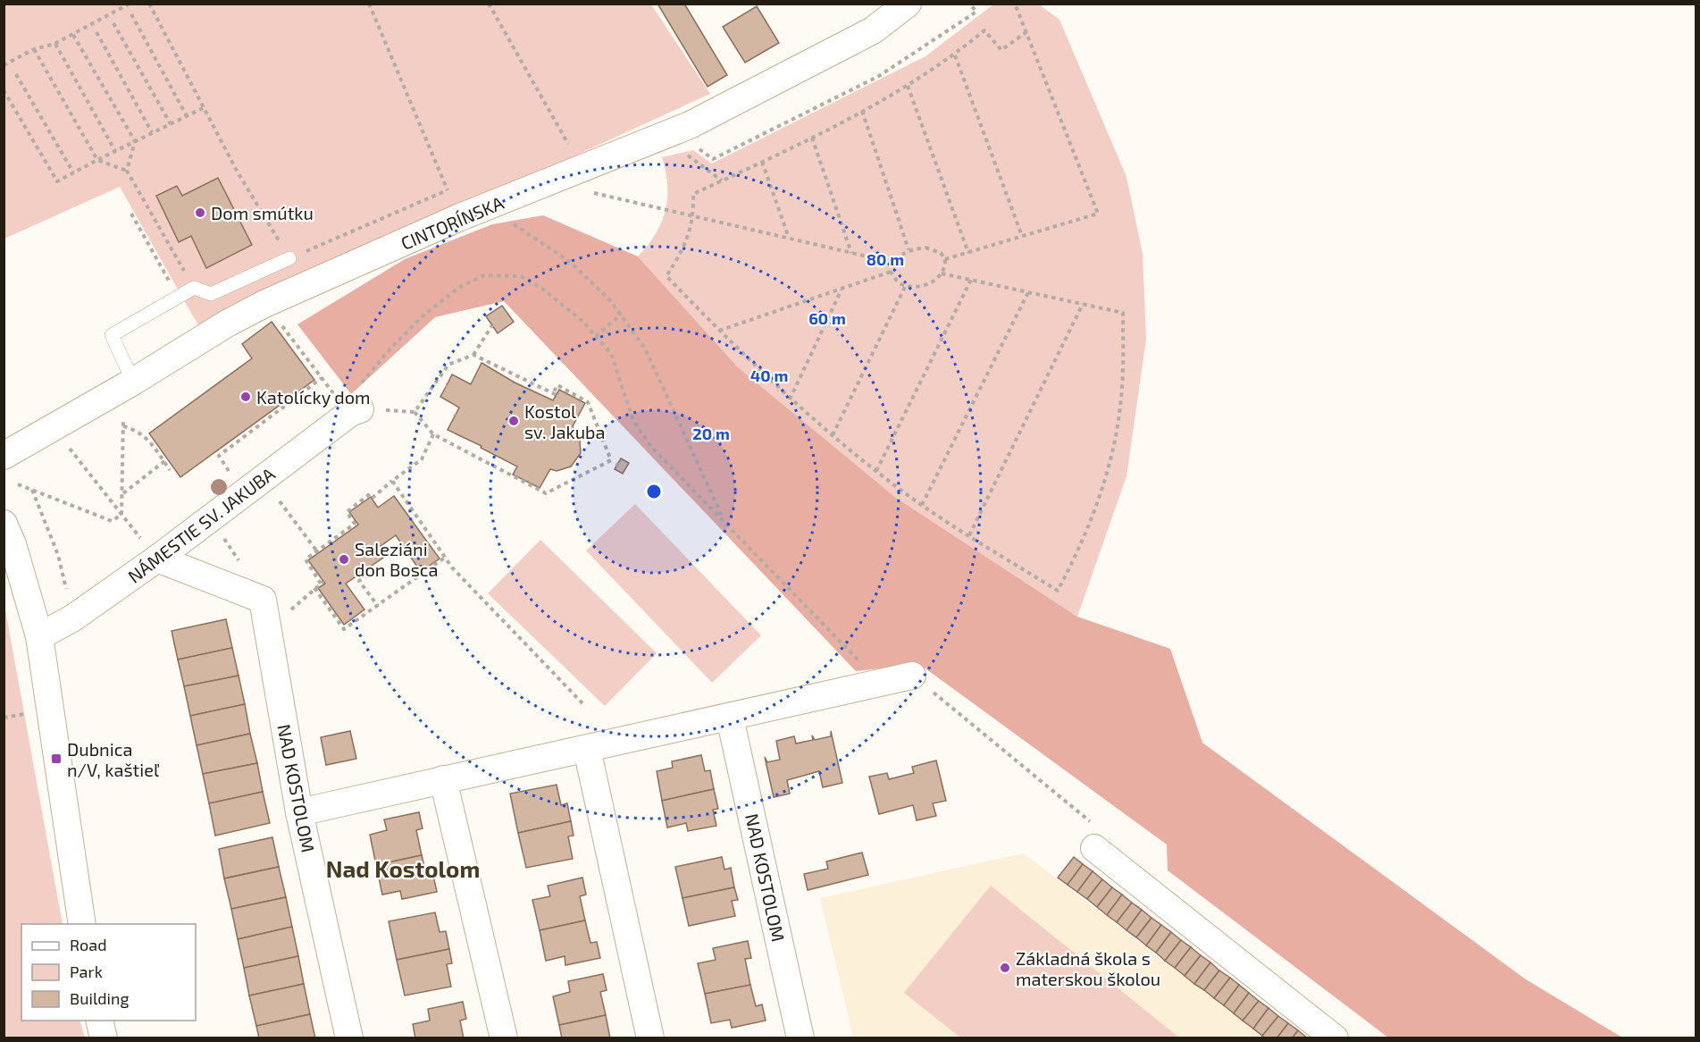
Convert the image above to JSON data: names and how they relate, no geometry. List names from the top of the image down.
{
  "streets": {
    "street": ["CINTORÍNSKA", "NÁMESTIE SV. JAKUBA", "NAD KOSTOLOM"]
  },
  "crossings": [
    ["NÁMESTIE SV. JAKUBA", "NAD KOSTOLOM"]
  ],
  "districts": ["Nad Kostolom"],
  "places": {
    "other": [
      "Dom smútku",
      "Katolícky dom",
      "Kostol sv. Jakuba",
      "Saleziáni don Bosca",
      "Základná škola s materskou školou"
    ],
    "transit": ["Dubnica n/V, kaštieľ"]
  },
  "legend": ["Road", "Park", "Building"],
  "rings": [
    "80 m",
    "60 m",
    "40 m",
    "20 m"
  ]
}
